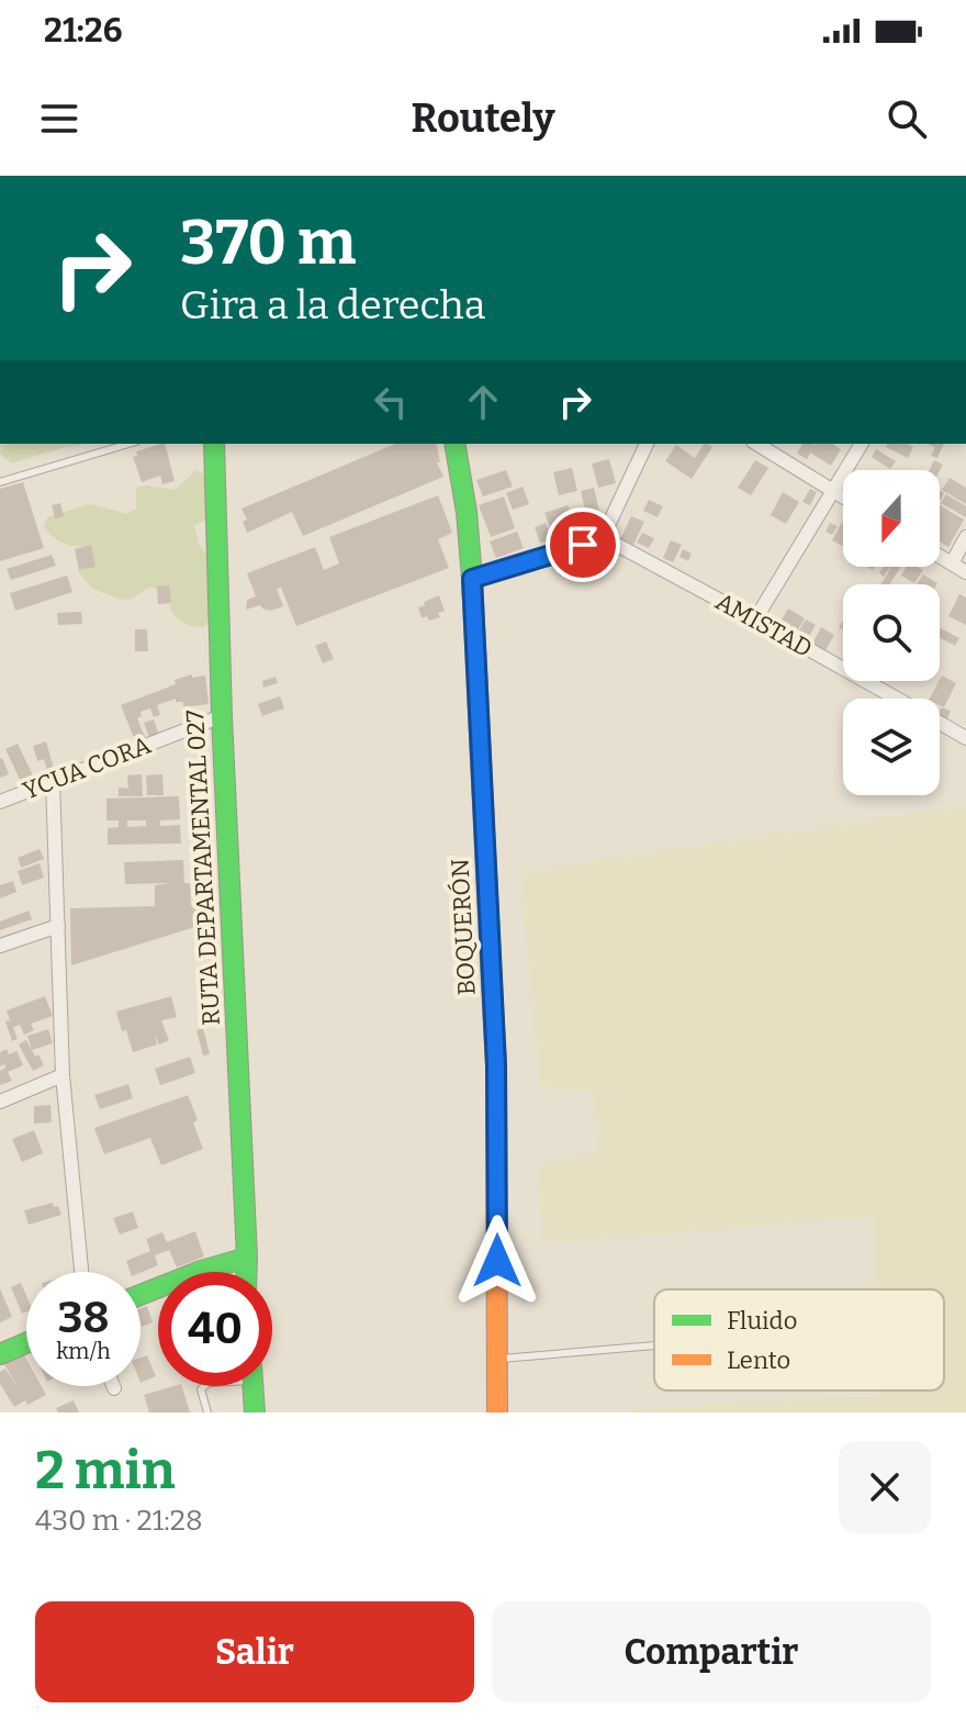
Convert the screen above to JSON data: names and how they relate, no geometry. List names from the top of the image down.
{
  "streets": {
    "street": [
      "AMISTAD",
      "YCUA CORA",
      "RUTA DEPARTAMENTAL 027",
      "BOQUERÓN"
    ]
  },
  "crossings": [
    ["YCUA CORA", "RUTA DEPARTAMENTAL 027"]
  ],
  "legend": ["Fluido", "Lento"],
  "north": "bottom",
  "page": {
    "status": "21:26",
    "header": "Routely",
    "turn": ["370 m", "Gira a la derecha"],
    "speed": "38 km/h",
    "limit": "40",
    "heading": ["2 min", "430 m · 21:28"],
    "buttons": ["Salir", "Compartir"]
  }
}
